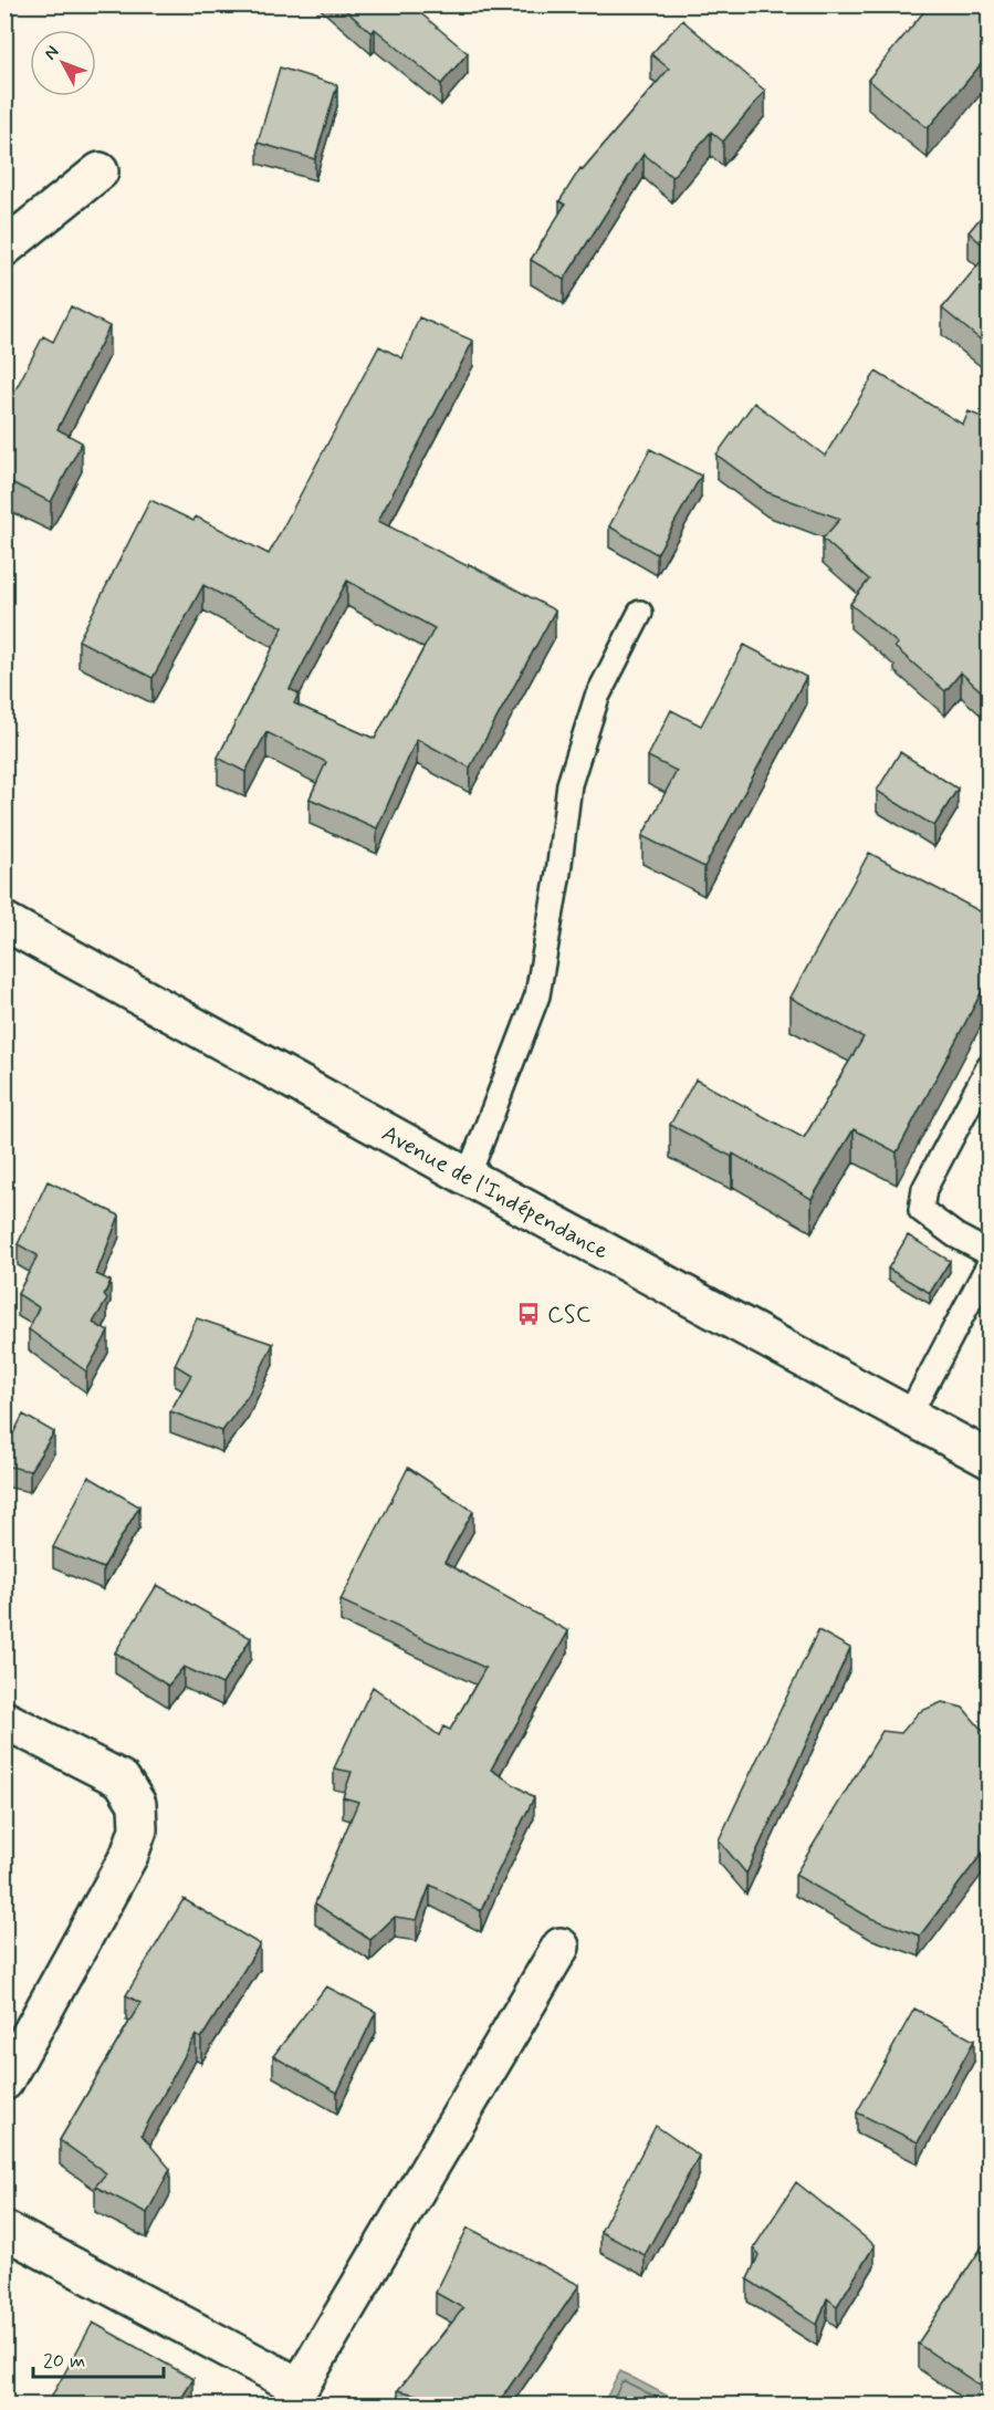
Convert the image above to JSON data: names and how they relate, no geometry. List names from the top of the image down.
{
  "streets": {
    "street": ["Avenue de l'Indépendance"]
  },
  "places": {
    "bus stop": ["CSC"]
  },
  "scale_bar": "20 m",
  "north": "top left"
}
